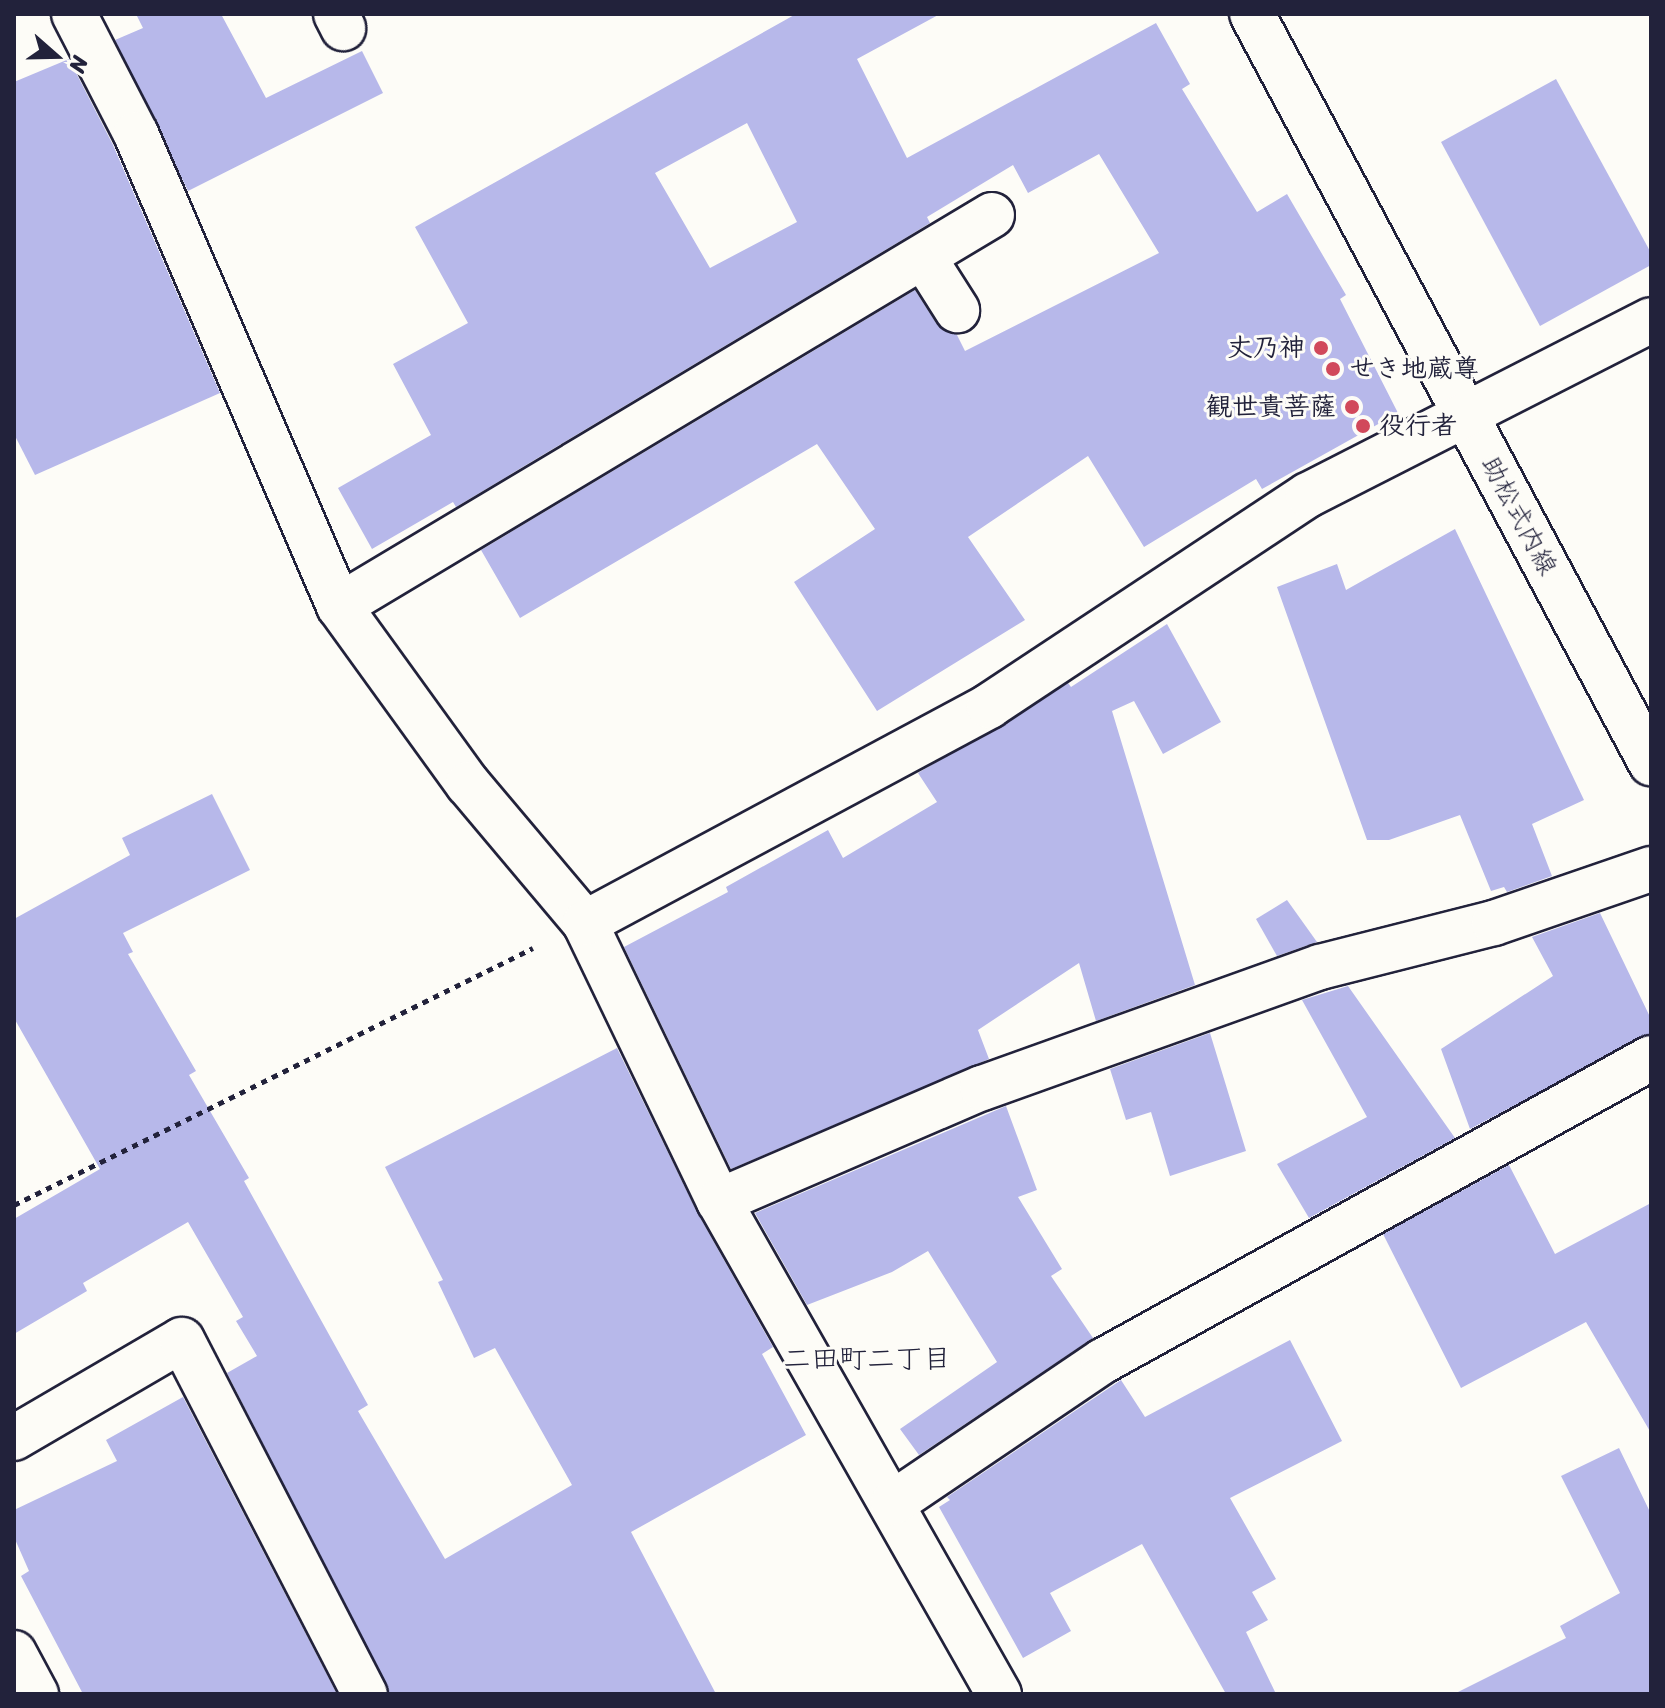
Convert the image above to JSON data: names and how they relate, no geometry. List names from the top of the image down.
{
  "streets": {
    "street": ["助松式内線"]
  },
  "districts": ["二田町二丁目"],
  "places": [
    "丈乃神",
    "せき地蔵尊",
    "観世貴菩薩",
    "役行者"
  ],
  "north": "right"
}
